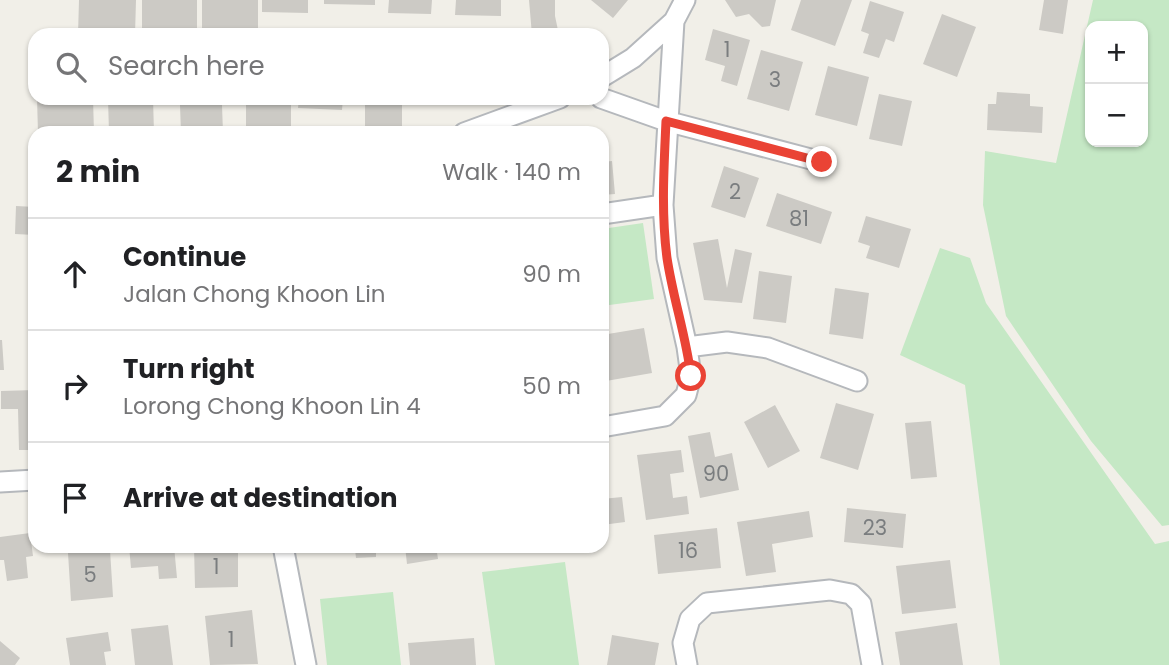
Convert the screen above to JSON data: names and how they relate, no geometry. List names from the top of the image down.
{
  "house_numbers": [
    "1",
    "3",
    "2",
    "81",
    "90",
    "23",
    "16",
    "1",
    "5",
    "1"
  ],
  "page": {
    "map_buttons": ["+", "−"],
    "search": "Search here",
    "heading": ["2 min", "Walk · 140 m"],
    "list": [
      ["Continue", "Jalan Chong Khoon Lin", "90 m"],
      ["Turn right", "Lorong Chong Khoon Lin 4", "50 m"],
      "Arrive at destination"
    ]
  }
}
